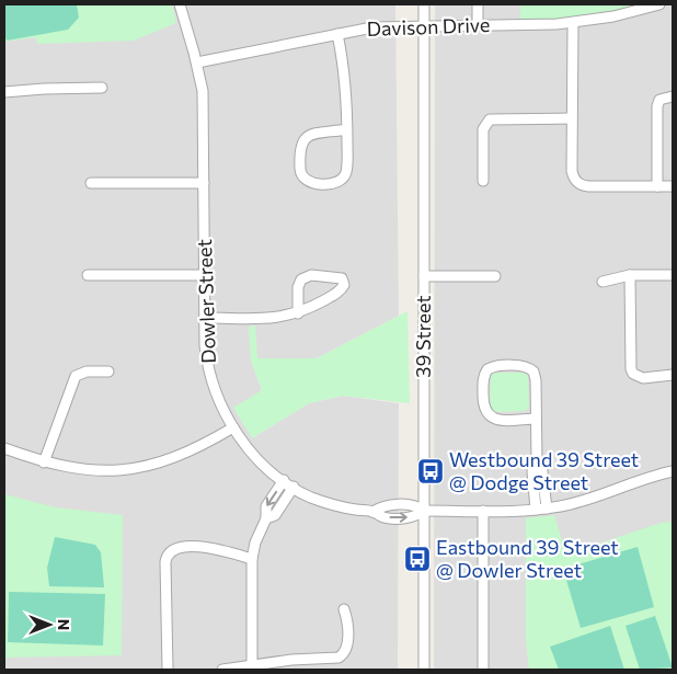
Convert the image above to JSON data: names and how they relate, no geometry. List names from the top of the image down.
{
  "streets": {
    "street": ["Davison Drive", "Dowler Street", "39 Street"]
  },
  "crossings": [
    ["Davison Drive", "Dowler Street"],
    ["Davison Drive", "39 Street"],
    ["Dowler Street", "39 Street"]
  ],
  "places": {
    "bus stop": ["Westbound 39 Street @ Dodge Street", "Eastbound 39 Street @ Dowler Street"]
  },
  "north": "right"
}
